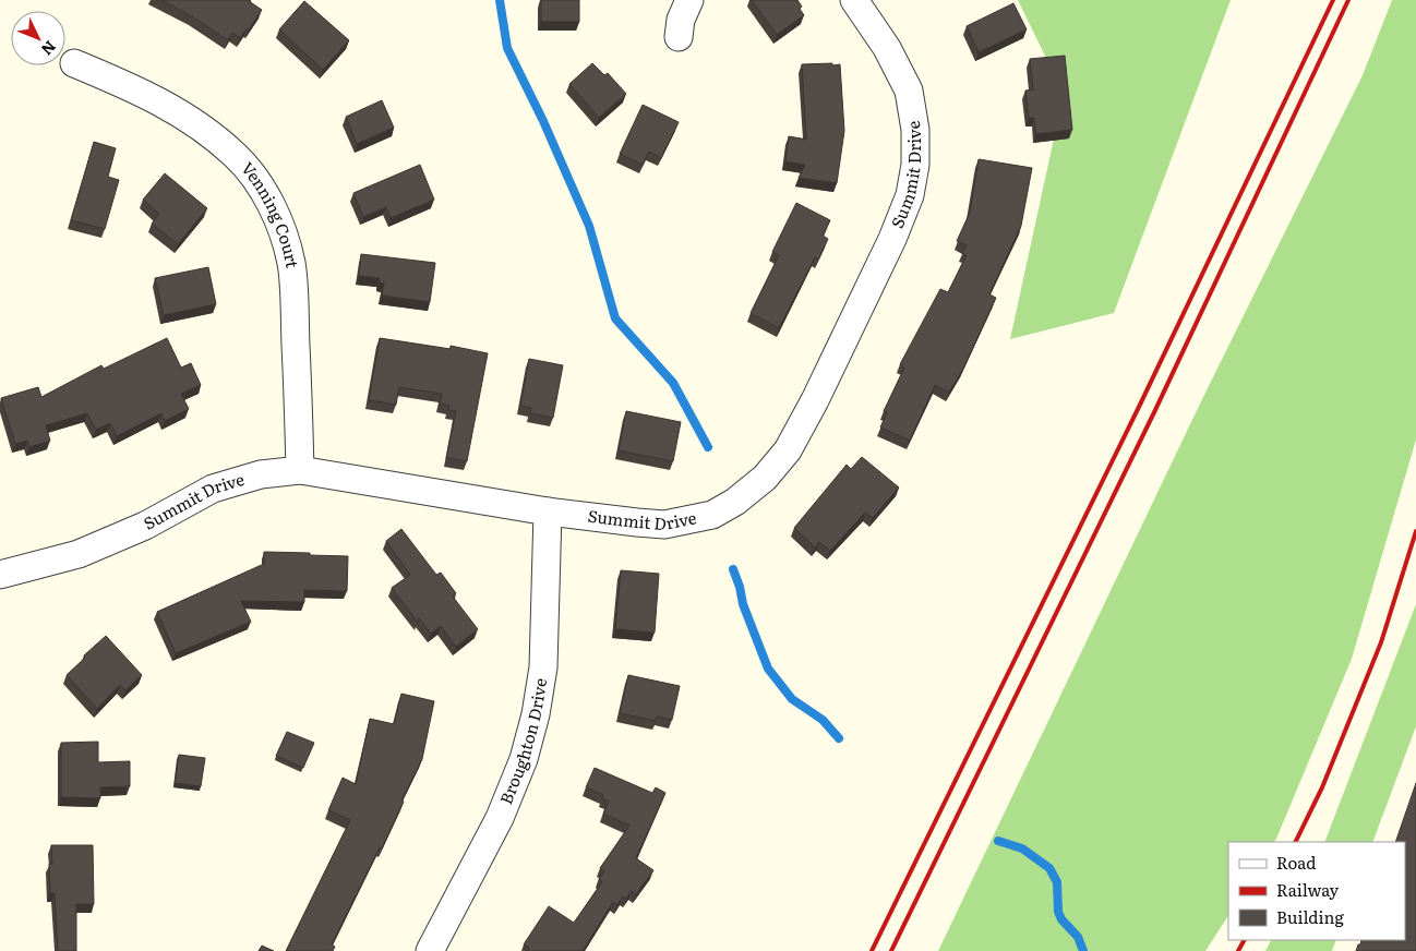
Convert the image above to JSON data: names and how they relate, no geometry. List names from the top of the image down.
{
  "streets": {
    "street": ["Summit Drive", "Venning Court", "Broughton Drive"]
  },
  "crossings": [
    ["Summit Drive", "Venning Court"],
    ["Summit Drive", "Broughton Drive"]
  ],
  "legend": ["Road", "Railway", "Building"],
  "north": "bottom right"
}
